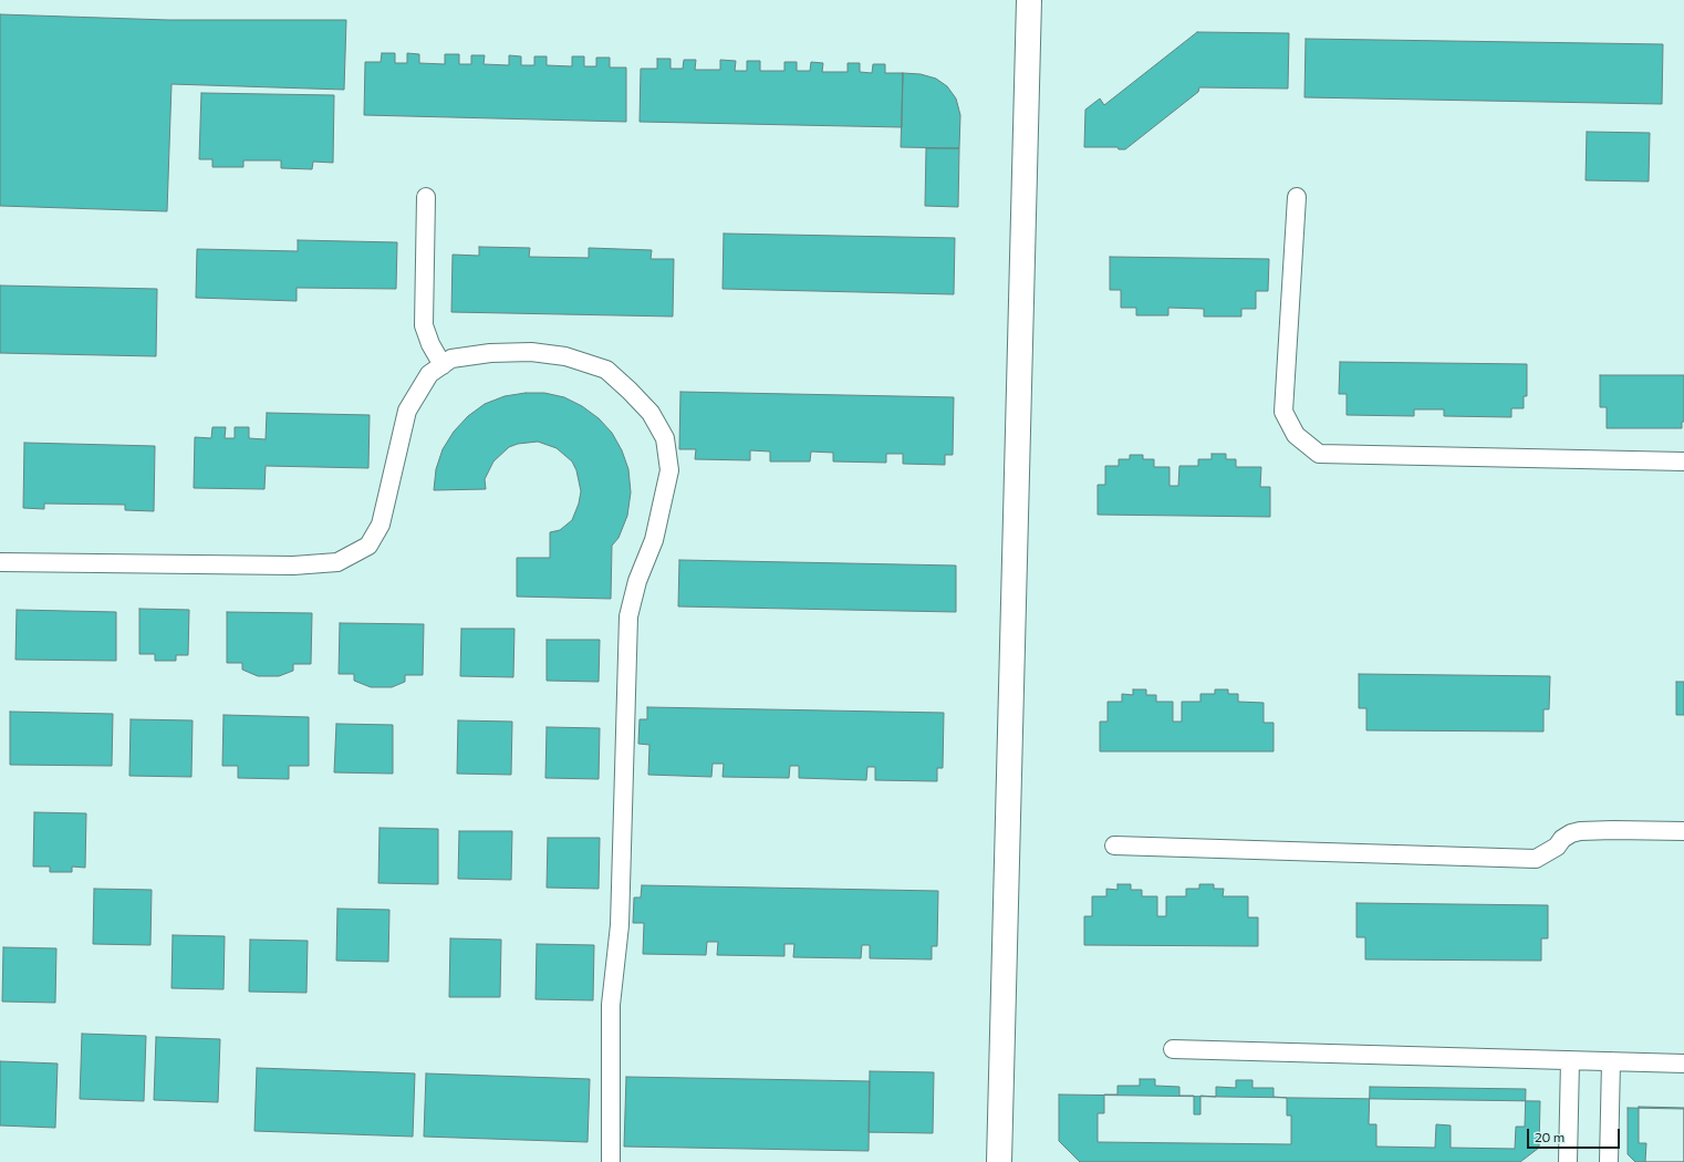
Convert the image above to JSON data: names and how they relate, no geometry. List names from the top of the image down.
{
  "scale_bar": "20 m"
}
